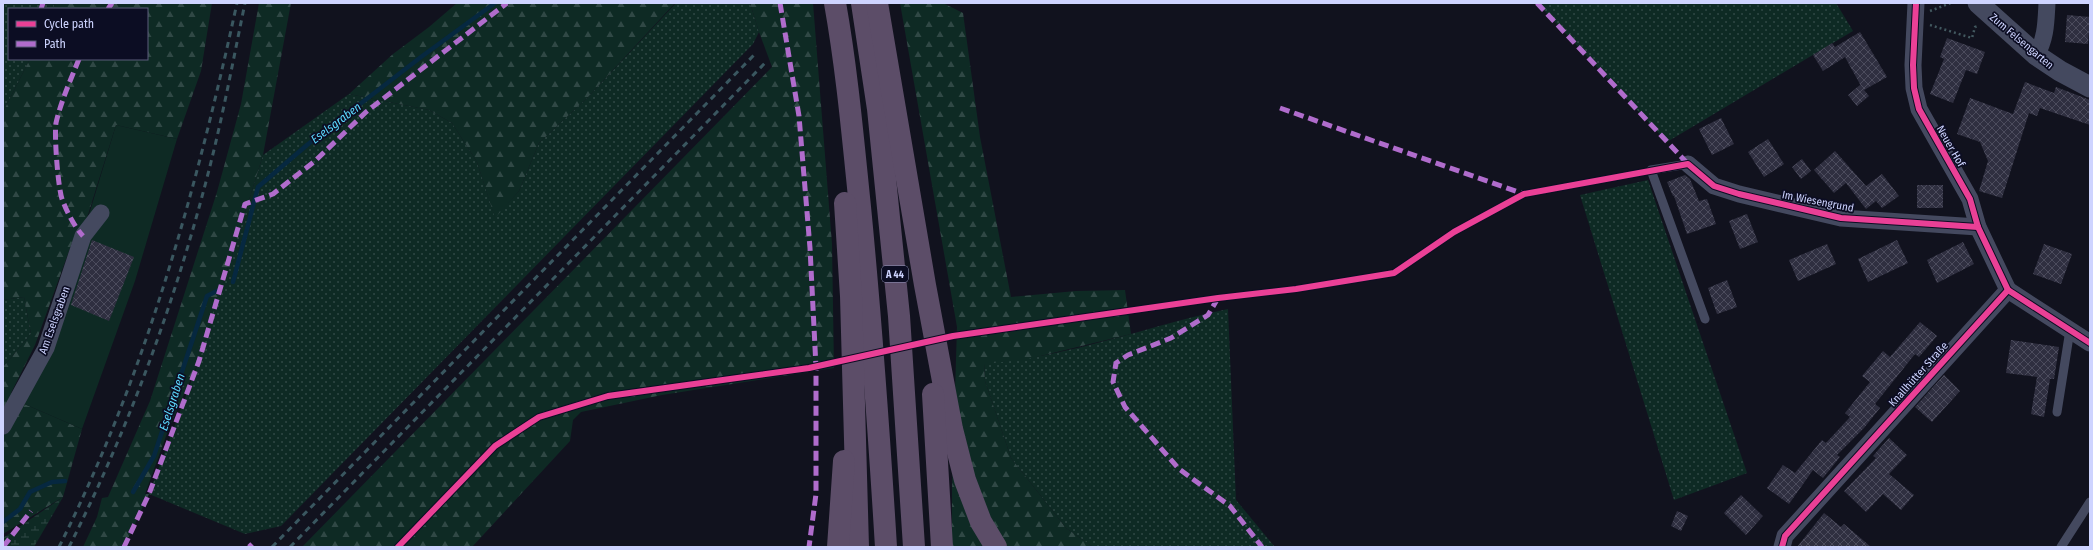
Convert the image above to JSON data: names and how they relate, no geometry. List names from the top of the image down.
{
  "streets": {
    "highway": ["A 44"],
    "street": [
      "Zum Felsengarten",
      "Neuer Hof",
      "Im Wiesengrund",
      "Am Eselsgraben",
      "Knallhütter Straße"
    ]
  },
  "crossings": [
    ["Neuer Hof", "Im Wiesengrund"],
    ["Neuer Hof", "Knallhütter Straße"]
  ],
  "water": ["Eselsgraben"],
  "legend": ["Cycle path", "Path"]
}
